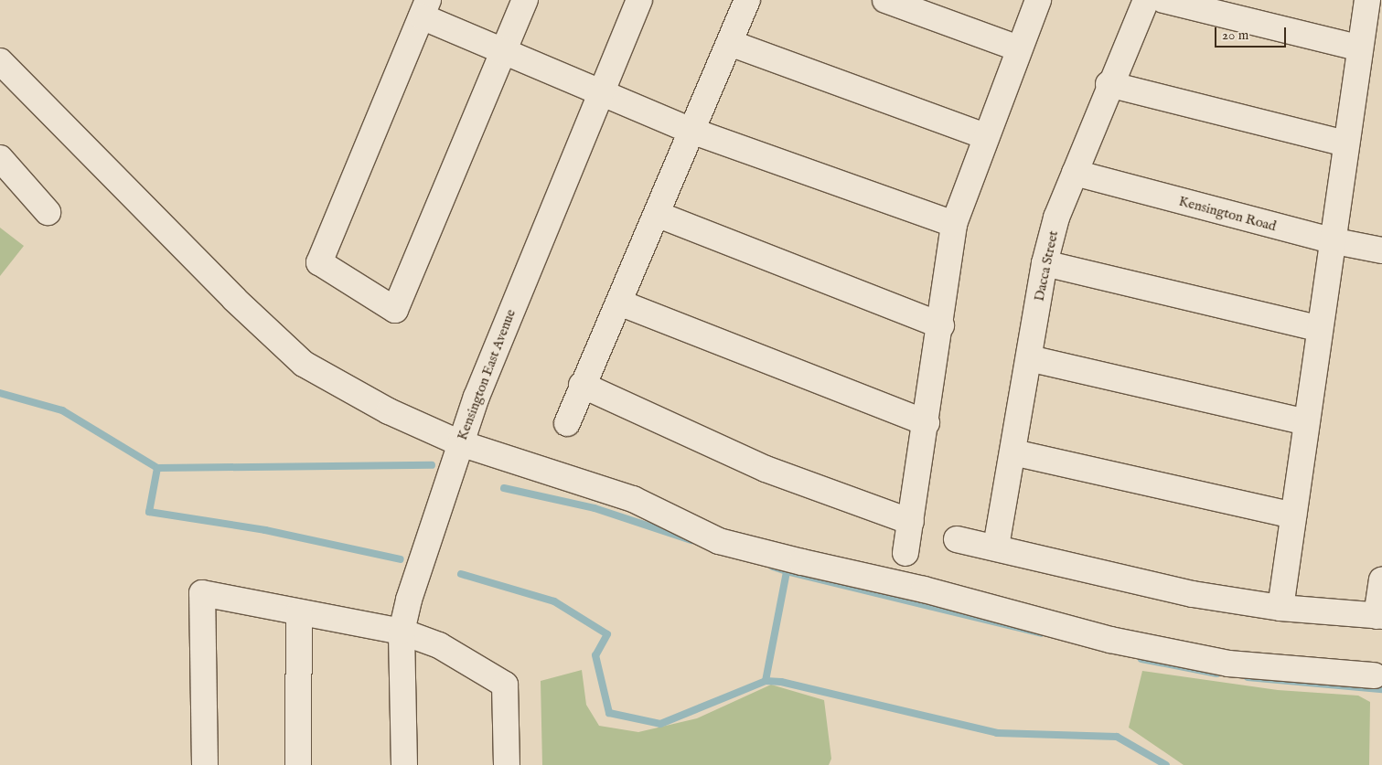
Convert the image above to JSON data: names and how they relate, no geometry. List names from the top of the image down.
{
  "streets": {
    "street": ["Kensington Road", "Dacca Street", "Kensington East Avenue"]
  },
  "crossings": [
    ["Kensington Road", "Dacca Street"]
  ],
  "scale_bar": "20 m"
}
